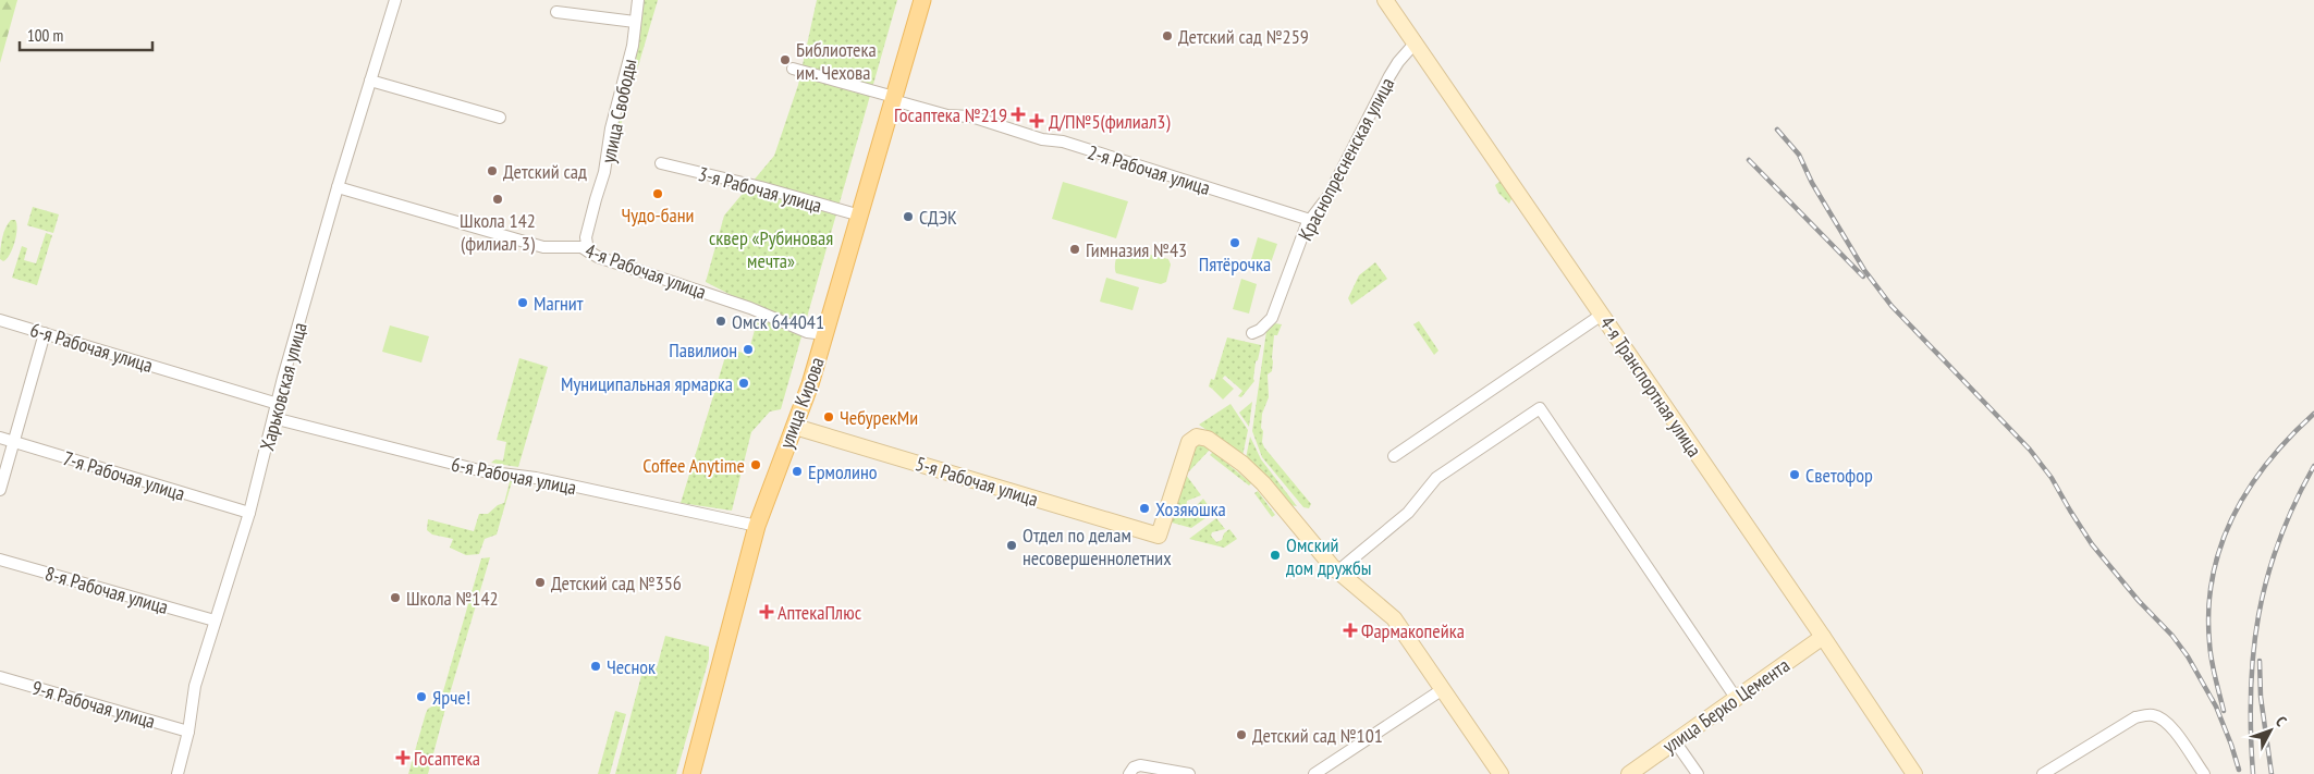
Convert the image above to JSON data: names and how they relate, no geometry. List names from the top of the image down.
{
  "streets": {
    "main road": [
      "4-я Транспортная улица",
      "улица Кирова",
      "5-я Рабочая улица",
      "улица Берко Цемента"
    ],
    "street": [
      "улица Свободы",
      "Краснопресненская улица",
      "2-я Рабочая улица",
      "3-я Рабочая улица",
      "4-я Рабочая улица",
      "6-я Рабочая улица",
      "Харьковская улица",
      "7-я Рабочая улица",
      "8-я Рабочая улица",
      "9-я Рабочая улица"
    ]
  },
  "crossings": [
    ["улица Свободы", "4-я Рабочая улица"],
    ["Краснопресненская улица", "2-я Рабочая улица"],
    ["Краснопресненская улица", "4-я Транспортная улица"],
    ["2-я Рабочая улица", "улица Кирова"],
    ["3-я Рабочая улица", "улица Кирова"],
    ["4-я Рабочая улица", "Харьковская улица"],
    ["4-я Рабочая улица", "улица Кирова"],
    ["6-я Рабочая улица", "Харьковская улица"],
    ["6-я Рабочая улица", "улица Кирова"],
    ["Харьковская улица", "7-я Рабочая улица"],
    ["Харьковская улица", "8-я Рабочая улица"],
    ["Харьковская улица", "9-я Рабочая улица"],
    ["4-я Транспортная улица", "улица Берко Цемента"],
    ["улица Кирова", "5-я Рабочая улица"]
  ],
  "parks": ["сквер «Рубиновая мечта»"],
  "places": {
    "other": [
      "Детский сад №259",
      "Библиотека им. Чехова",
      "Детский сад",
      "Чудо-бани",
      "Школа 142 (филиал 3)",
      "СДЭК",
      "Пятёрочка",
      "Гимназия №43",
      "Магнит",
      "Омск 644041",
      "Павилион",
      "Муниципальная ярмарка",
      "ЧебурекМи",
      "Coffee Anytime",
      "Ермолино",
      "Светофор",
      "Хозяюшка",
      "Отдел по делам несовершеннолетних",
      "Омский дом дружбы",
      "Детский сад №356",
      "Школа №142",
      "Чеснок",
      "Ярче!",
      "Детский сад №101"
    ],
    "health": [
      "Госаптека №219",
      "Д/П№5(филиал3)",
      "АптекаПлюс",
      "Фармакопейка",
      "Госаптека"
    ]
  },
  "scale_bar": "100 m",
  "north": "top right"
}
